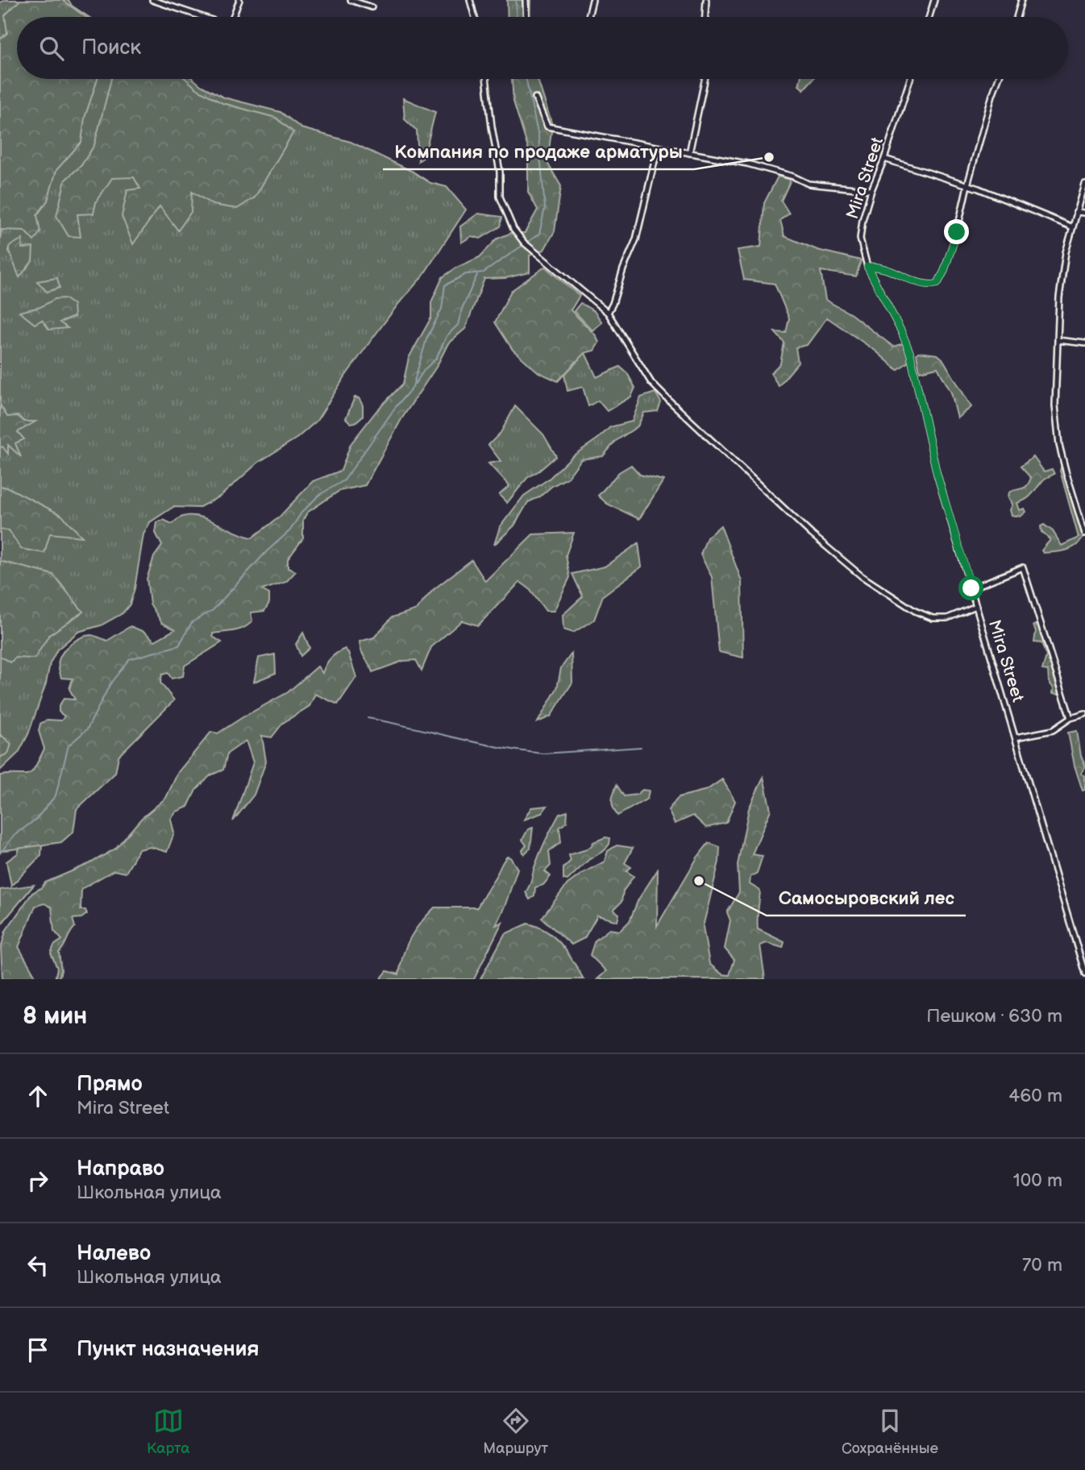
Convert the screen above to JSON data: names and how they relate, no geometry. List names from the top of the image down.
{
  "streets": {
    "street": ["Mira Street"]
  },
  "places": ["Компания по продаже арматуры", "Самосыровский лес"],
  "page": {
    "search": "Поиск",
    "heading": ["8 мин", "Пешком · 630 m"],
    "list": [
      ["Прямо", "Mira Street", "460 m"],
      ["Направо", "Школьная улица", "100 m"],
      ["Налево", "Школьная улица", "70 m"],
      "Пункт назначения"
    ],
    "nav": ["Карта", "Маршрут", "Сохранённые"]
  }
}
